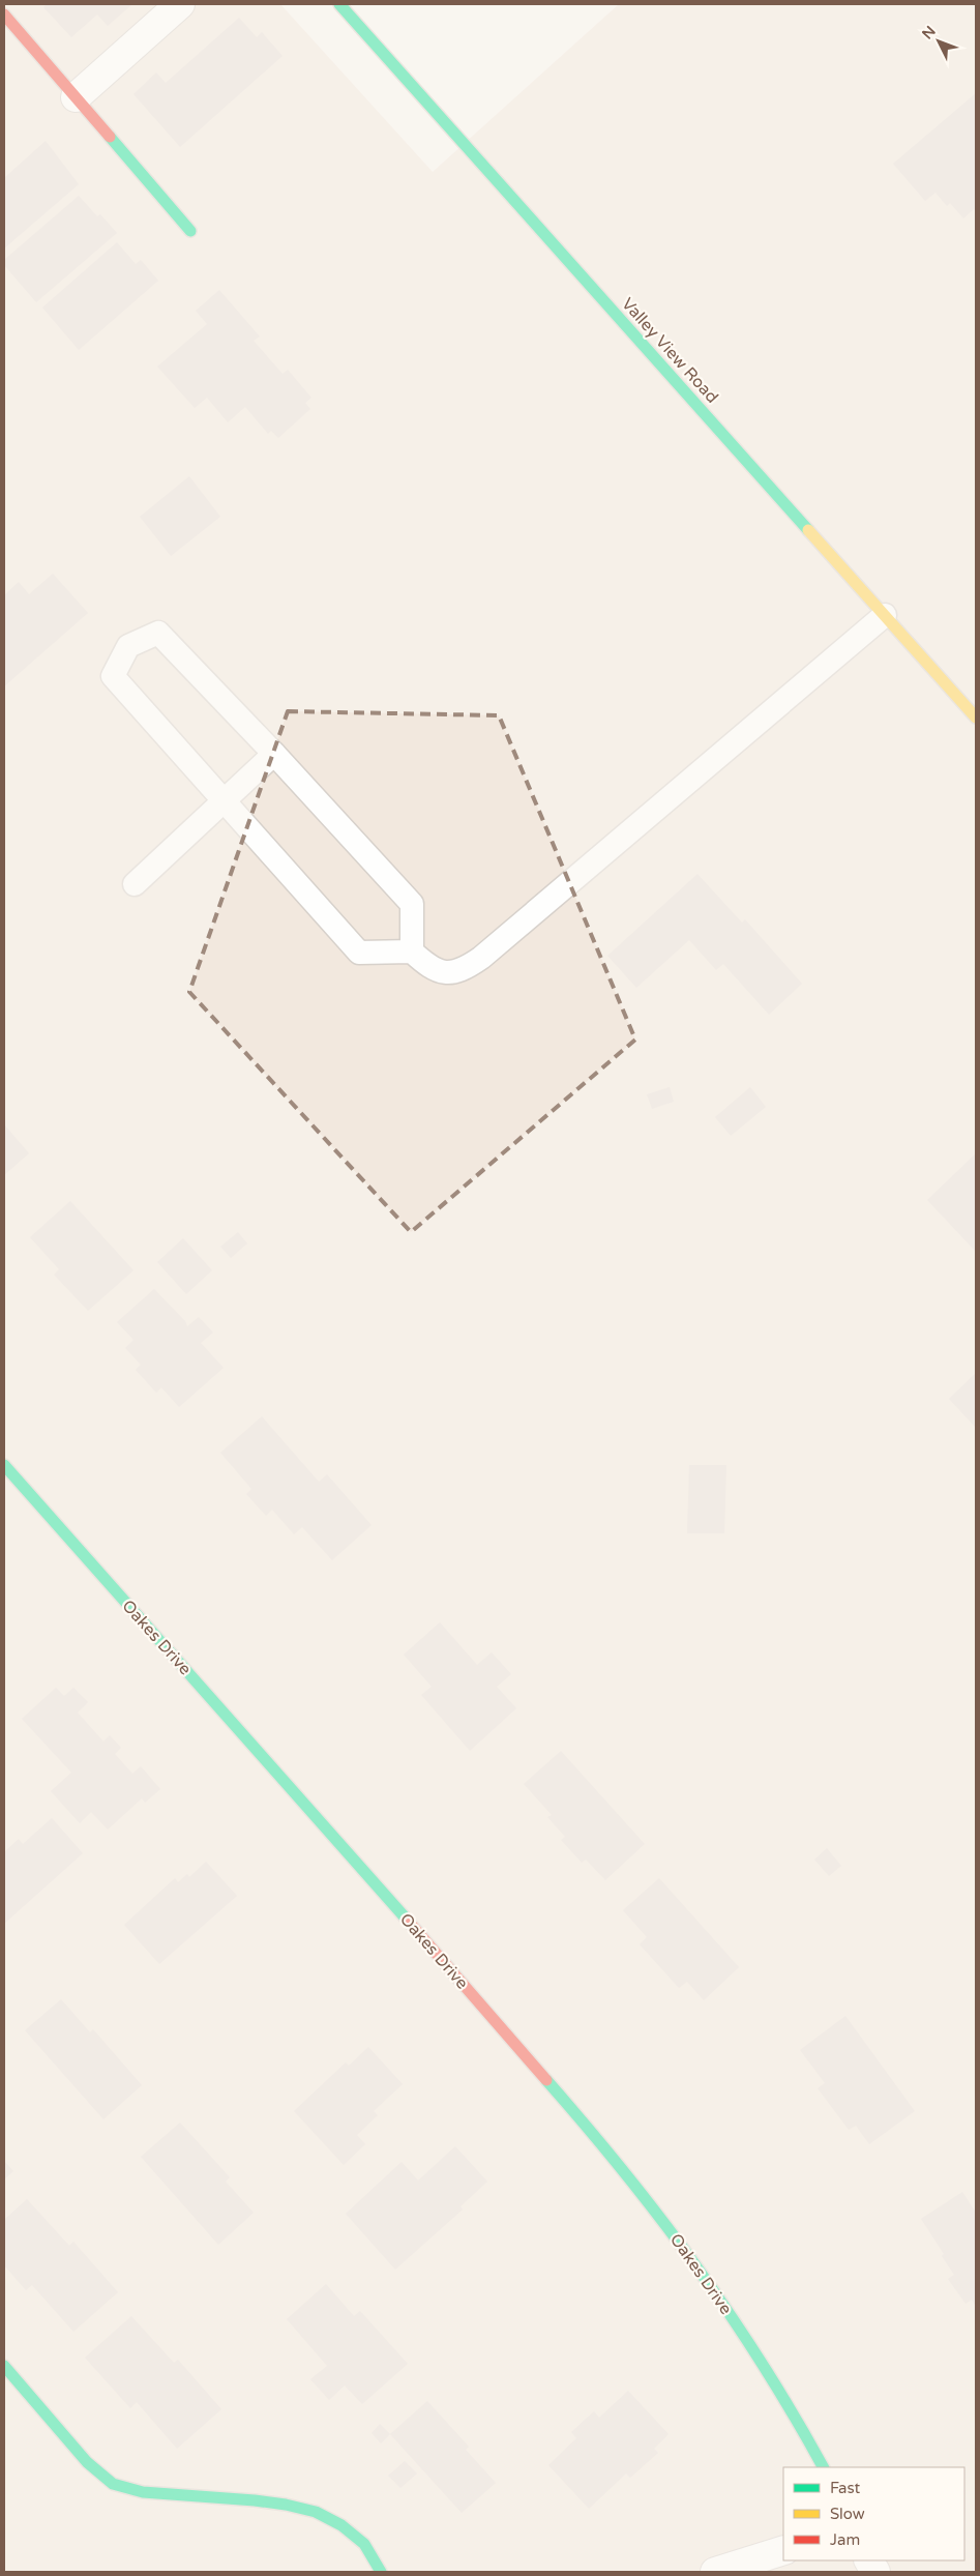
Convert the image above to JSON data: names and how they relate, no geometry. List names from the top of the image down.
{
  "streets": {
    "street": ["Valley View Road", "Oakes Drive"]
  },
  "legend": ["Fast", "Slow", "Jam"],
  "north": "top left"
}
